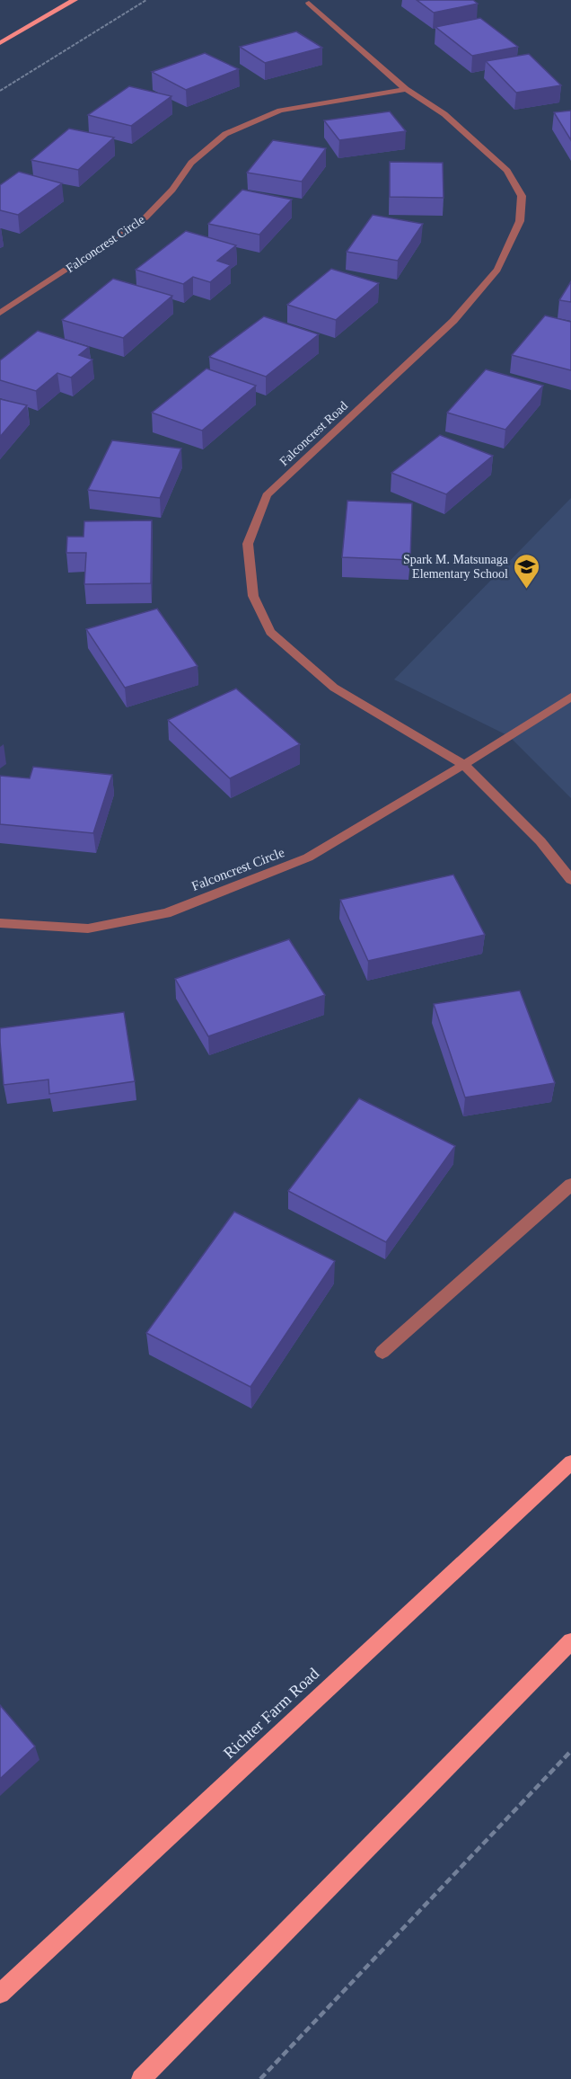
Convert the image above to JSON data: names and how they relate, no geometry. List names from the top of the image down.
{
  "streets": {
    "main road": ["Richter Farm Road"],
    "street": ["Falconcrest Circle", "Falconcrest Road"]
  },
  "crossings": [
    ["Falconcrest Circle", "Falconcrest Road"]
  ],
  "places": {
    "school or university": ["Spark M. Matsunaga Elementary School"]
  }
}
